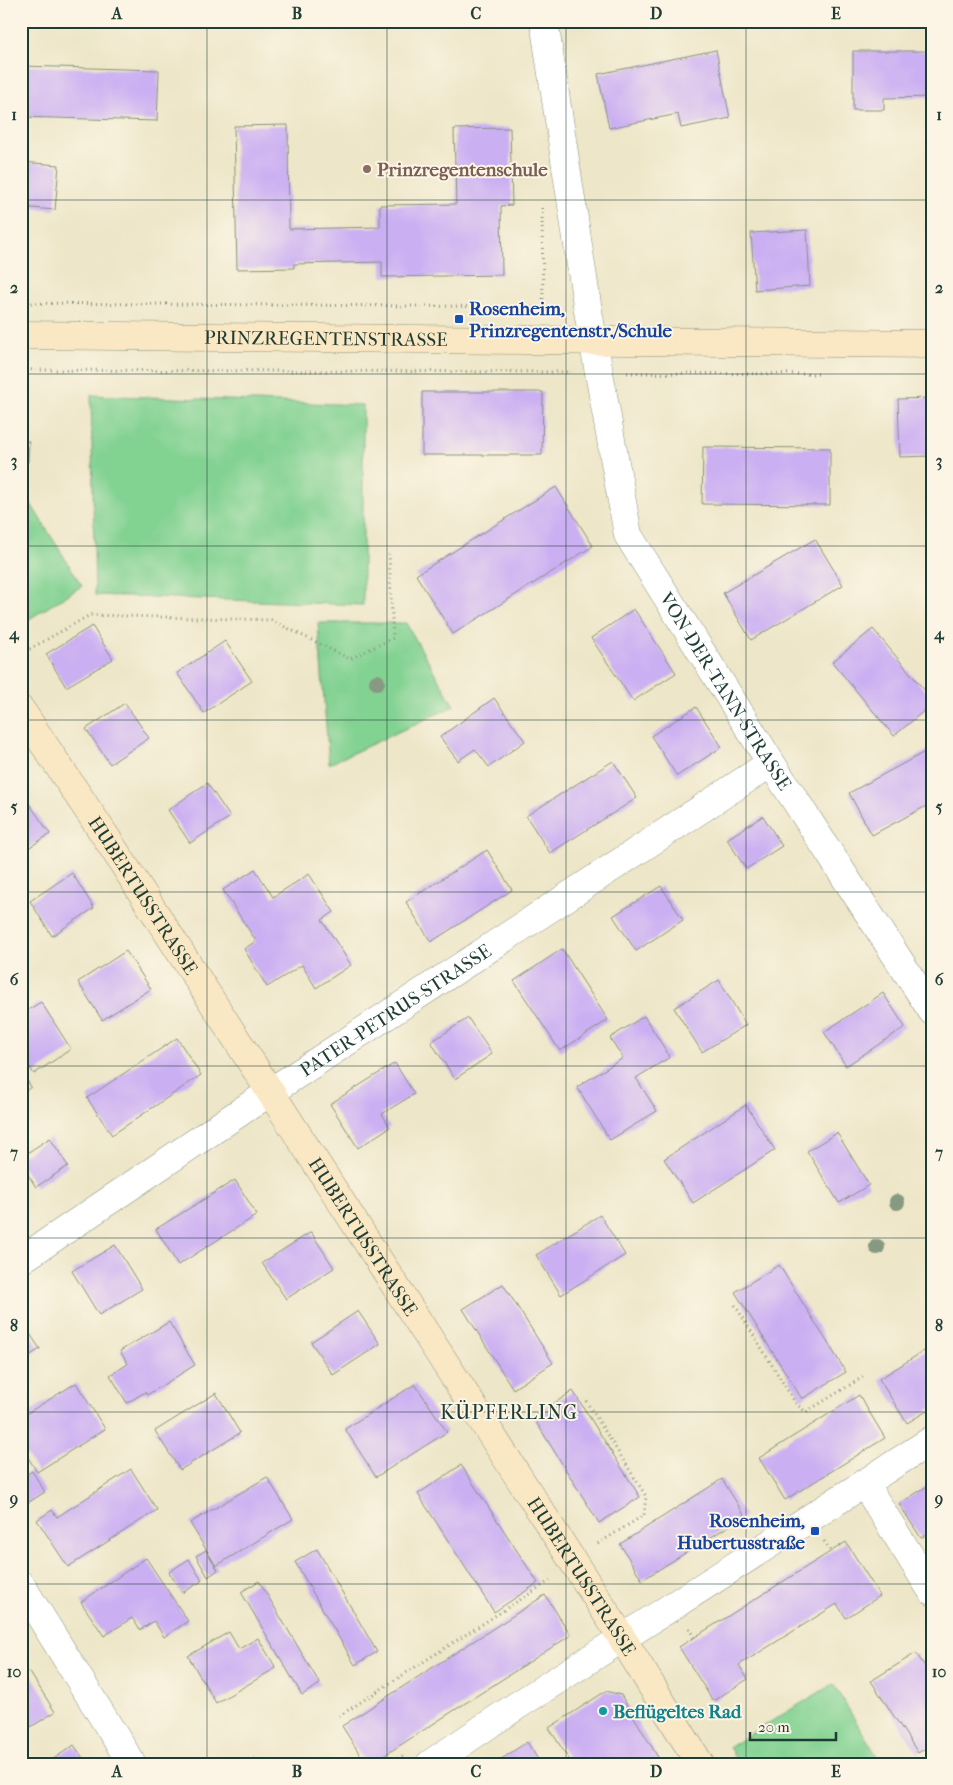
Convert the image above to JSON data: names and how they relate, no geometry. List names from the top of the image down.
{
  "streets": {
    "main road": ["PRINZREGENTENSTRASSE", "HUBERTUSSTRASSE"],
    "street": ["VON-DER-TANN-STRASSE", "PATER-PETRUS-STRASSE"]
  },
  "crossings": [
    ["PRINZREGENTENSTRASSE", "VON-DER-TANN-STRASSE"],
    ["VON-DER-TANN-STRASSE", "PATER-PETRUS-STRASSE"],
    ["HUBERTUSSTRASSE", "PATER-PETRUS-STRASSE"]
  ],
  "districts": ["KÜPFERLING"],
  "places": {
    "other": ["Prinzregentenschule", "Beflügeltes Rad"],
    "transit": ["Rosenheim, Prinzregentenstr./Schule", "Rosenheim, Hubertusstraße"]
  },
  "scale_bar": "20 m",
  "grid": {
    "columns": [
      "A",
      "B",
      "C",
      "D",
      "E"
    ],
    "rows": [
      "1",
      "2",
      "3",
      "4",
      "5",
      "6",
      "7",
      "8",
      "9",
      "10"
    ]
  }
}
